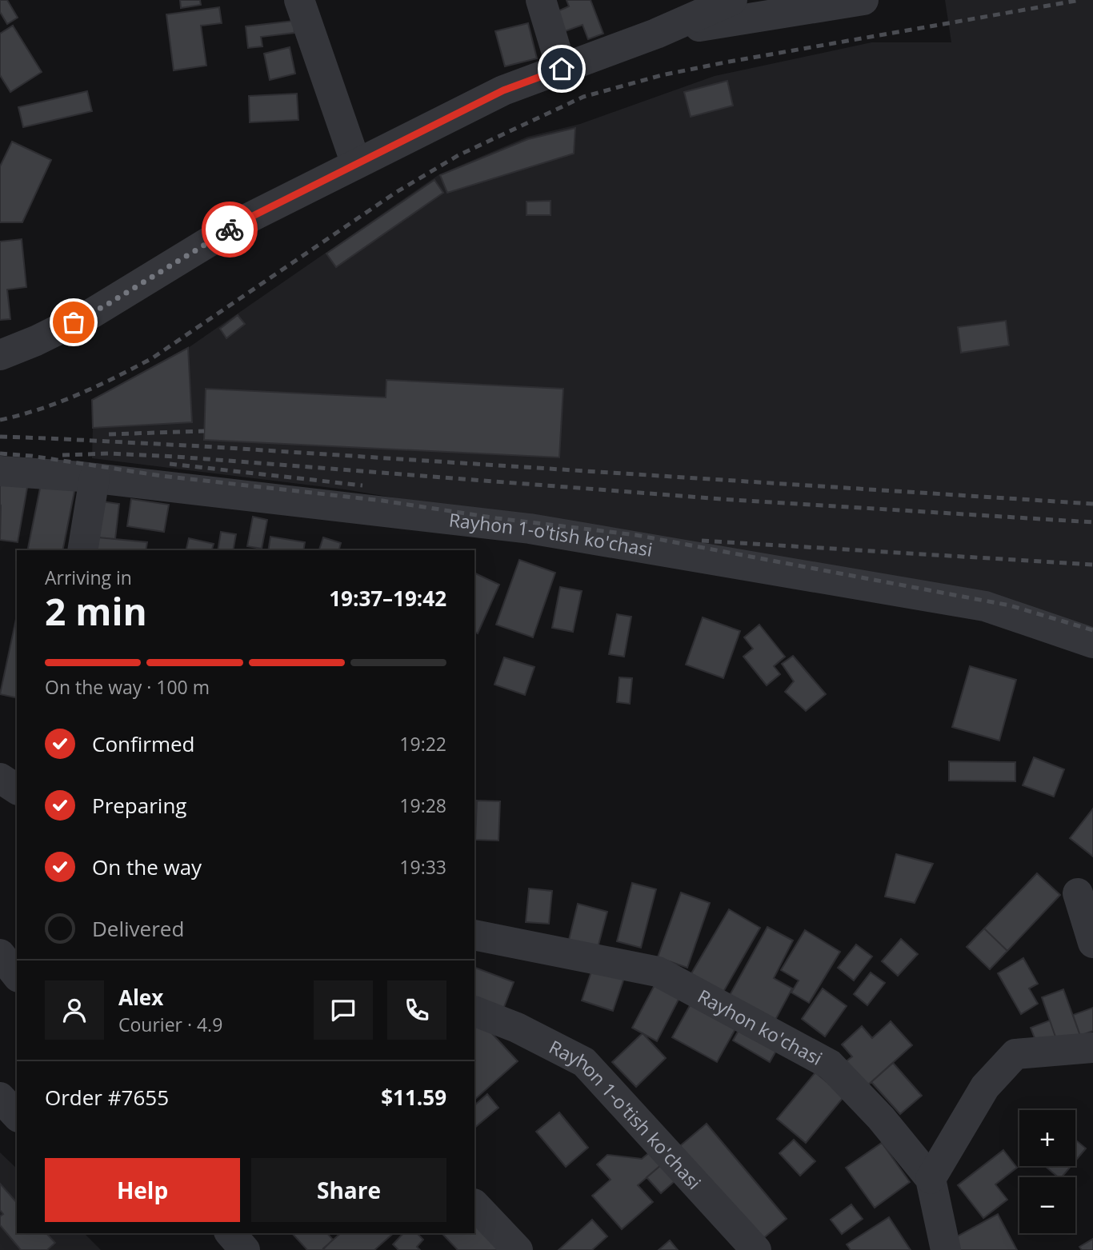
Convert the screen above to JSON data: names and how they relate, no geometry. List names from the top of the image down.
{
  "streets": {
    "street": ["Rayhon 1-o'tish ko'chasi", "Rayhon ko'chasi"]
  },
  "page": {
    "heading": ["2 min", "Arriving in", "19:37–19:42"],
    "panel": [
      "Alex",
      "Courier · 4.9",
      "Order #7655",
      "$11.59"
    ],
    "bar": "On the way · 100 m",
    "list": [
      ["Confirmed", "19:22"],
      ["Preparing", "19:28"],
      ["On the way", "19:33"],
      "Delivered"
    ],
    "map_buttons": ["+", "−"],
    "buttons": ["Help", "Share"]
  }
}
